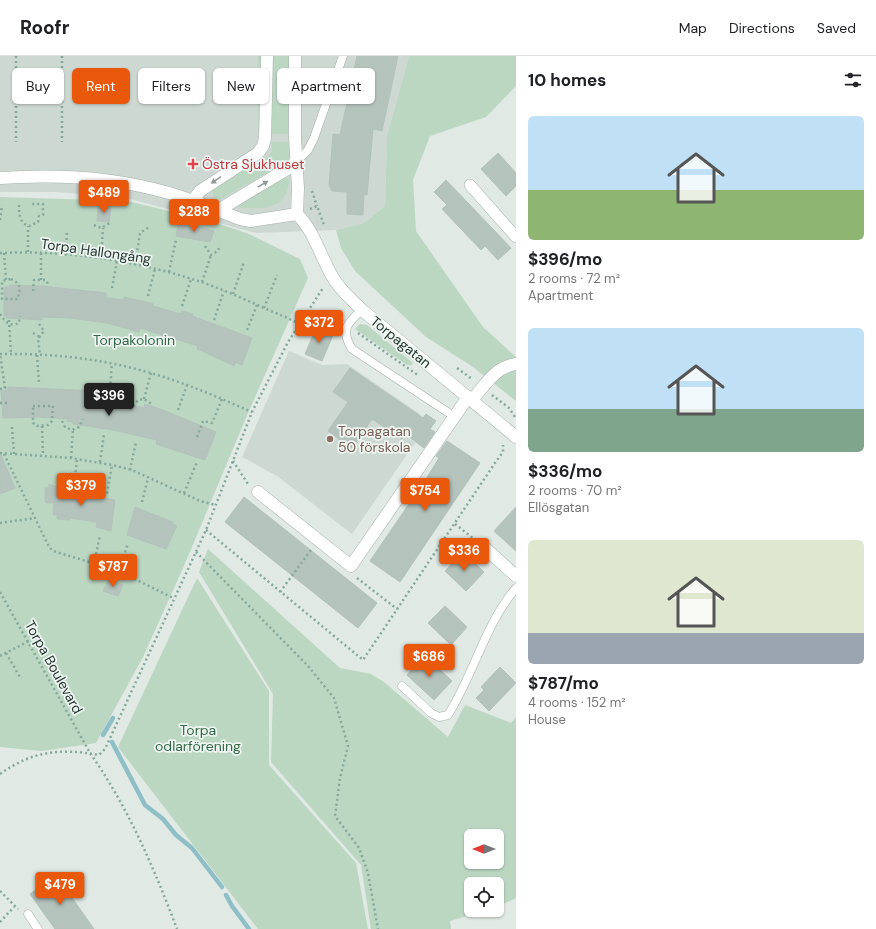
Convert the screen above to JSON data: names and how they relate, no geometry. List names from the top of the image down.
{
  "streets": {
    "street": ["Torpagatan"],
    "path": ["Torpa Hallongång", "Torpa Boulevard"]
  },
  "parks": ["Torpakolonin", "Torpa odlarförening"],
  "places": {
    "health": ["Östra Sjukhuset"],
    "other": ["Torpagatan 50 förskola"]
  },
  "north": "left",
  "page": {
    "header": "Roofr",
    "nav": ["Map", "Directions", "Saved"],
    "heading": "10 homes",
    "chip": [
      "Buy",
      "Rent",
      "Filters",
      "New",
      "Apartment"
    ],
    "list": [
      {
        "name": "$396/mo",
        "note": "2 rooms · 72 m² · Apartment"
      },
      {
        "name": "$336/mo",
        "note": "2 rooms · 70 m² · Ellösgatan"
      },
      {
        "name": "$787/mo",
        "note": "4 rooms · 152 m² · House"
      }
    ],
    "price": [
      "$489",
      "$288",
      "$372",
      "$396",
      "$379",
      "$754",
      "$336",
      "$787",
      "$686",
      "$479"
    ]
  }
}
